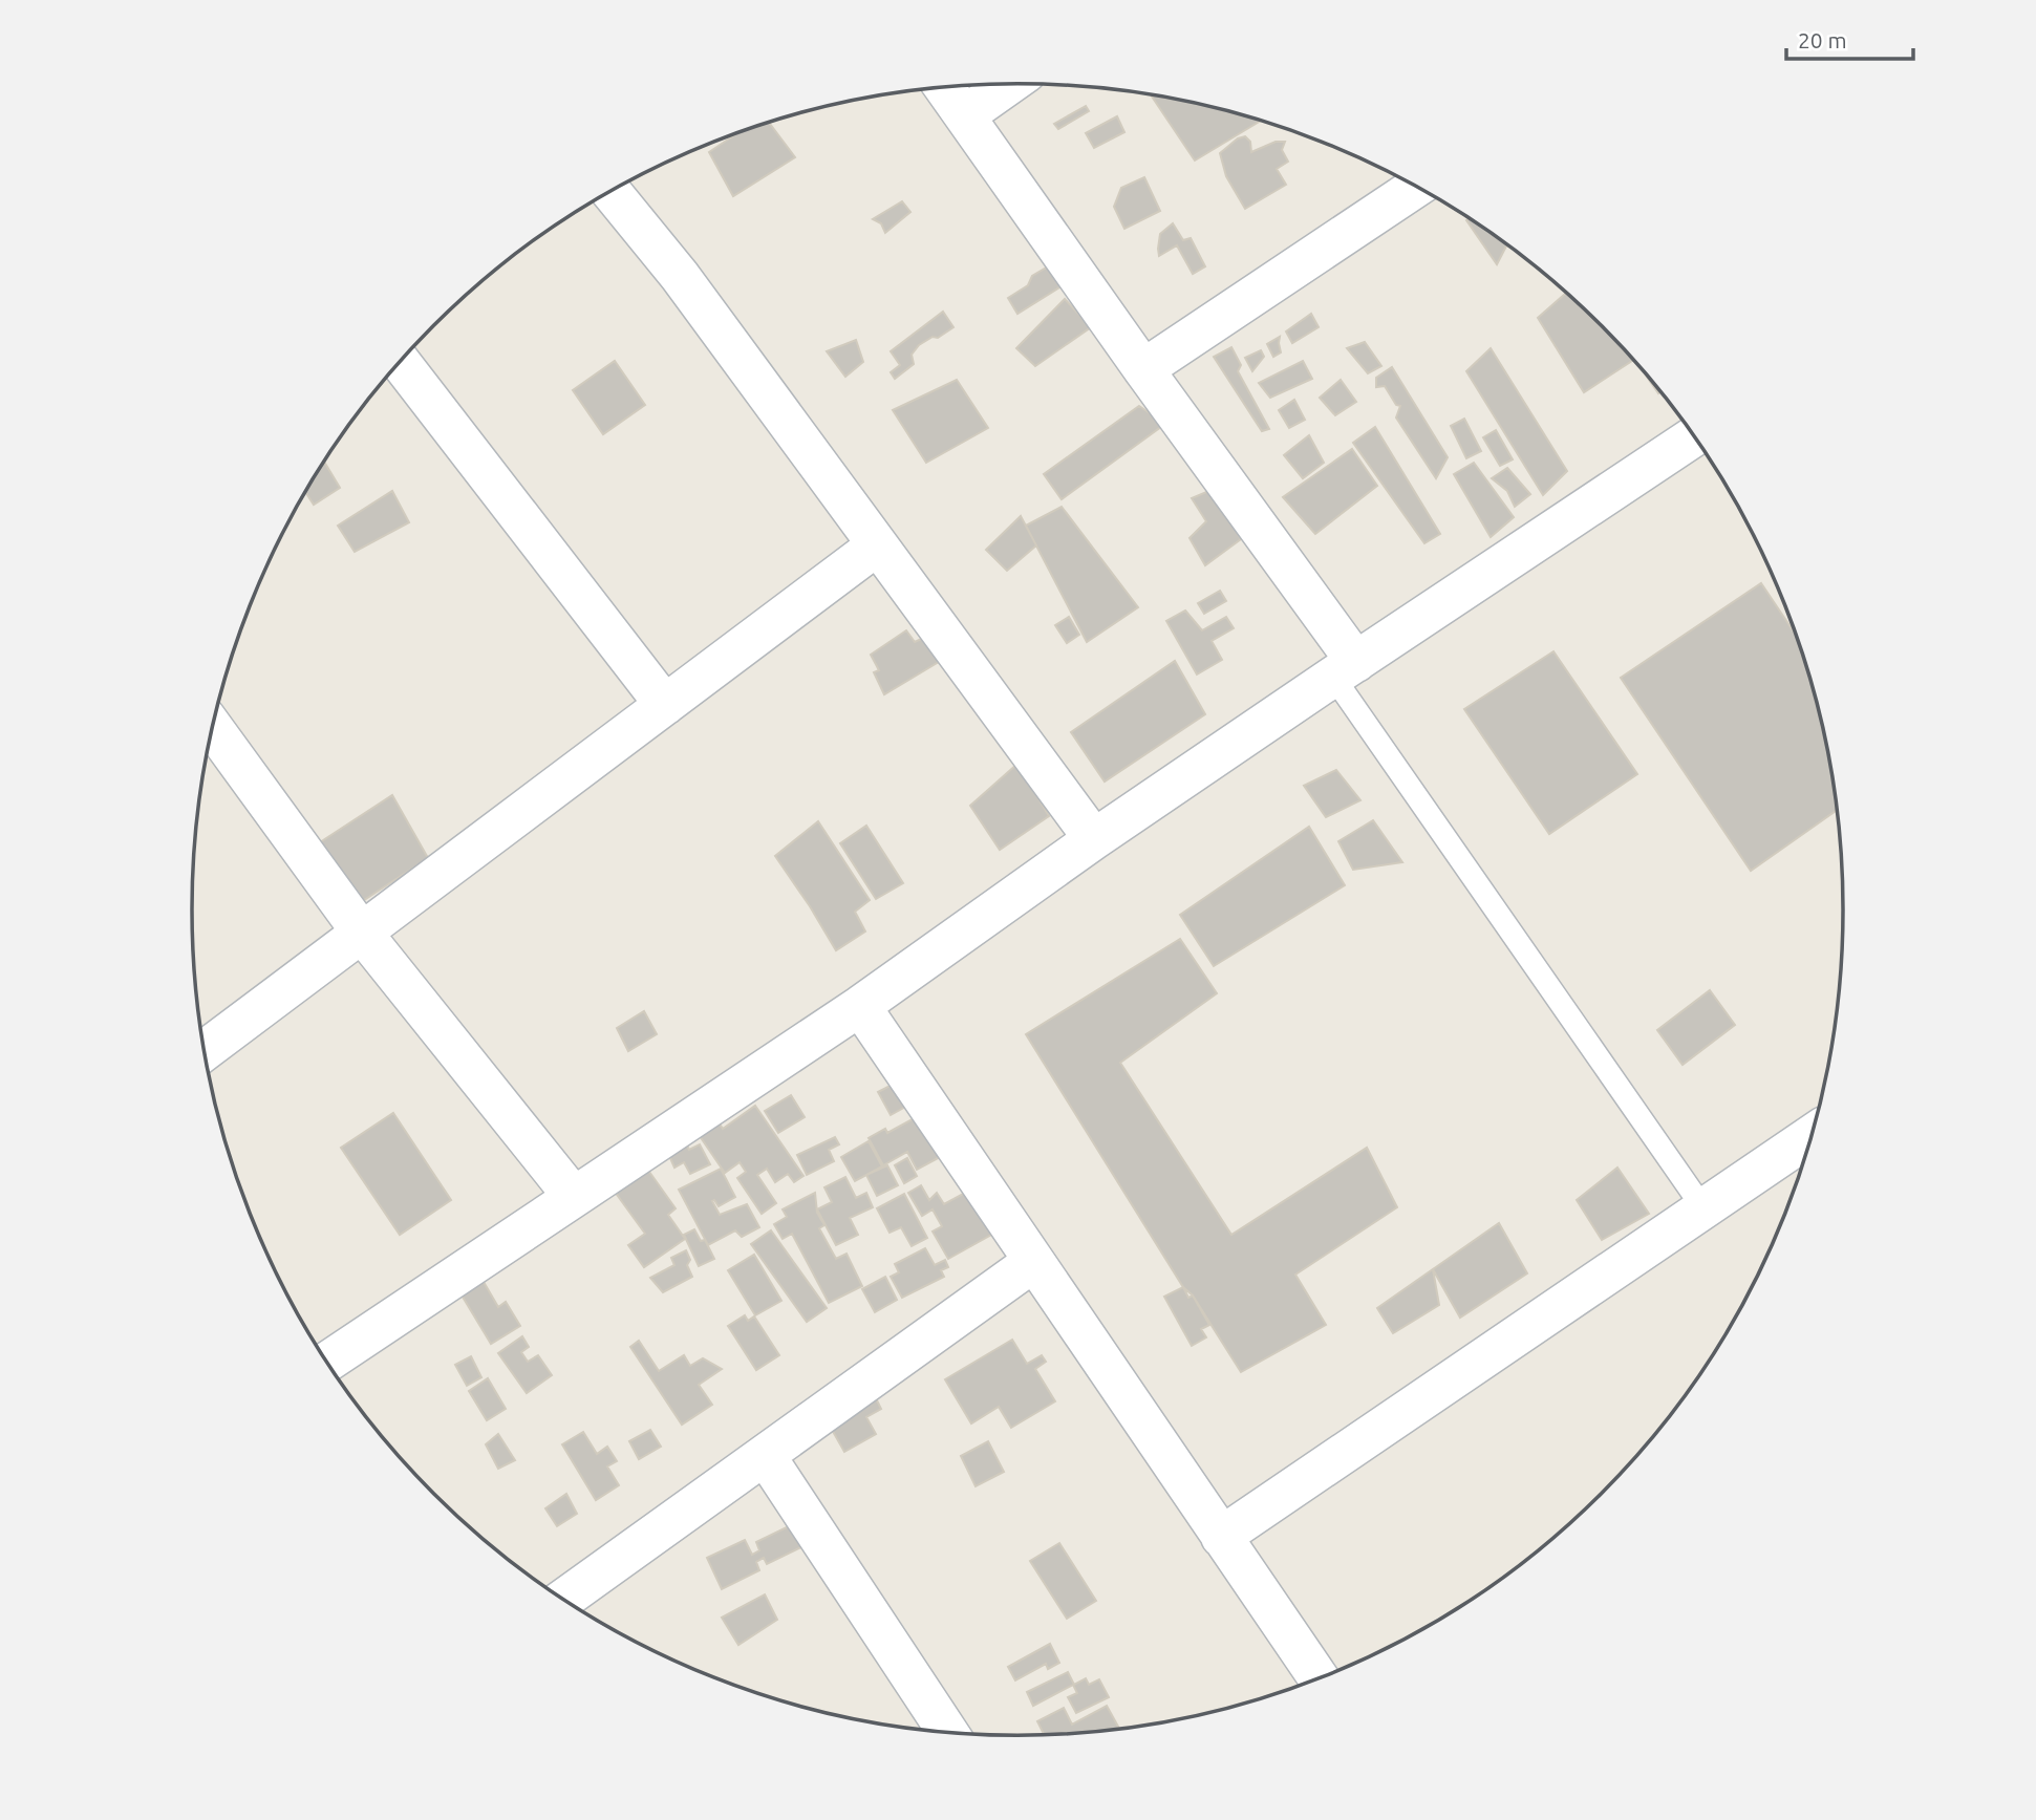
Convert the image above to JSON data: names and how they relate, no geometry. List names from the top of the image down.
{
  "scale_bar": "20 m"
}
